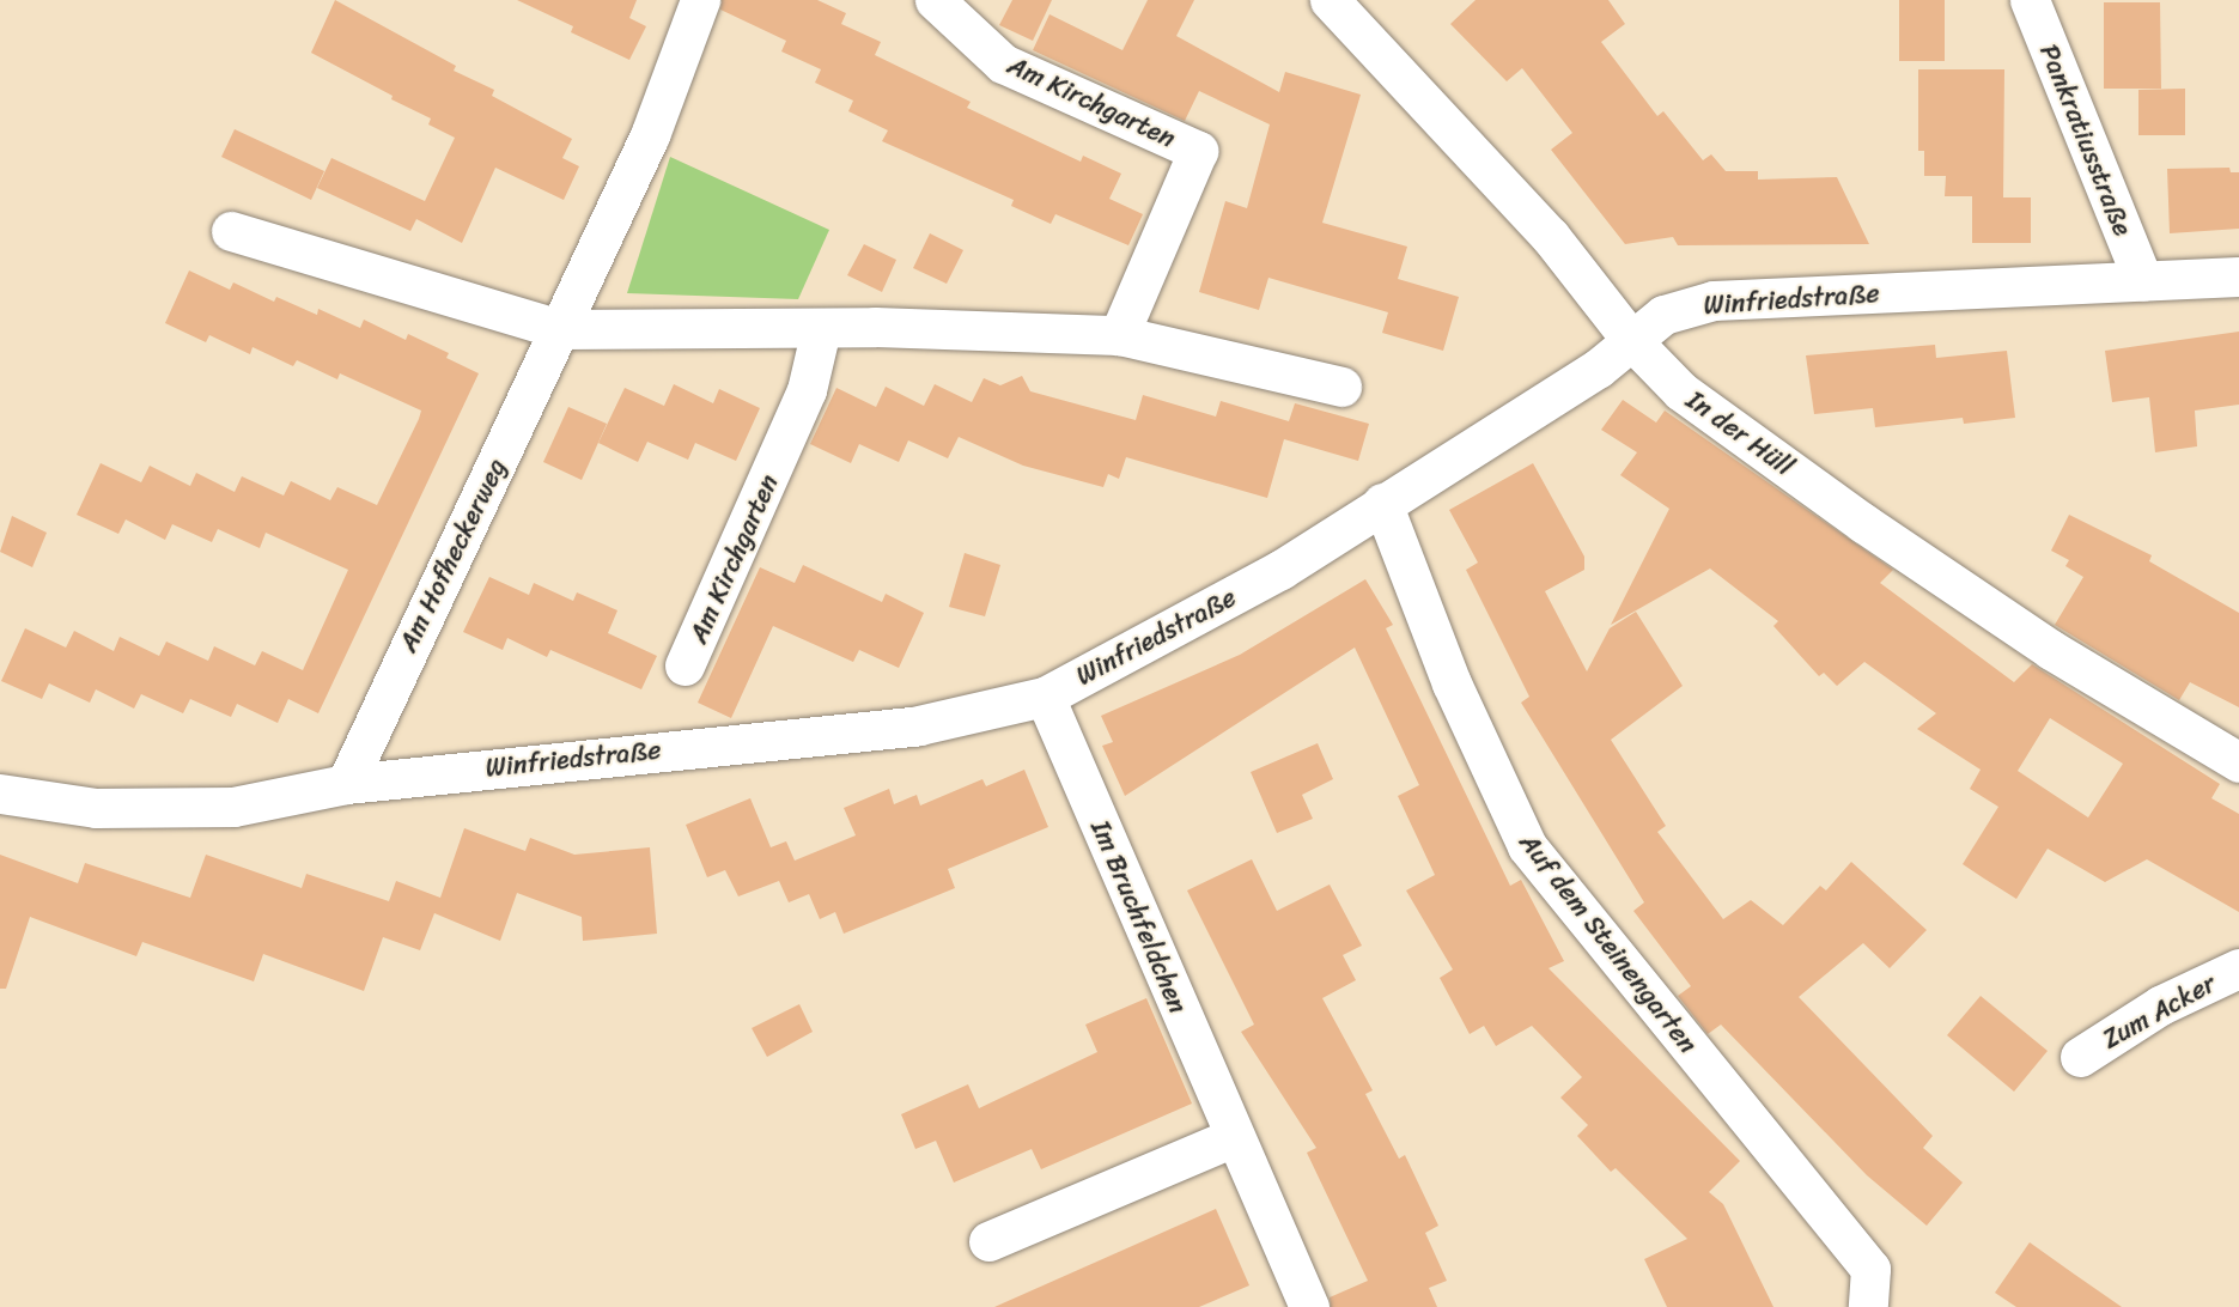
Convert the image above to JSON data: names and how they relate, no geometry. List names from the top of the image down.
{
  "streets": {
    "street": [
      "Am Kirchgarten",
      "Pankratiusstraße",
      "Winfriedstraße",
      "In der Hüll",
      "Am Hofheckerweg",
      "Im Bruchfeldchen",
      "Auf dem Steinengarten",
      "Zum Acker"
    ]
  },
  "crossings": [
    ["Pankratiusstraße", "Winfriedstraße"],
    ["Winfriedstraße", "In der Hüll"],
    ["Winfriedstraße", "Am Hofheckerweg"],
    ["Winfriedstraße", "Im Bruchfeldchen"],
    ["Winfriedstraße", "Auf dem Steinengarten"]
  ]
}
